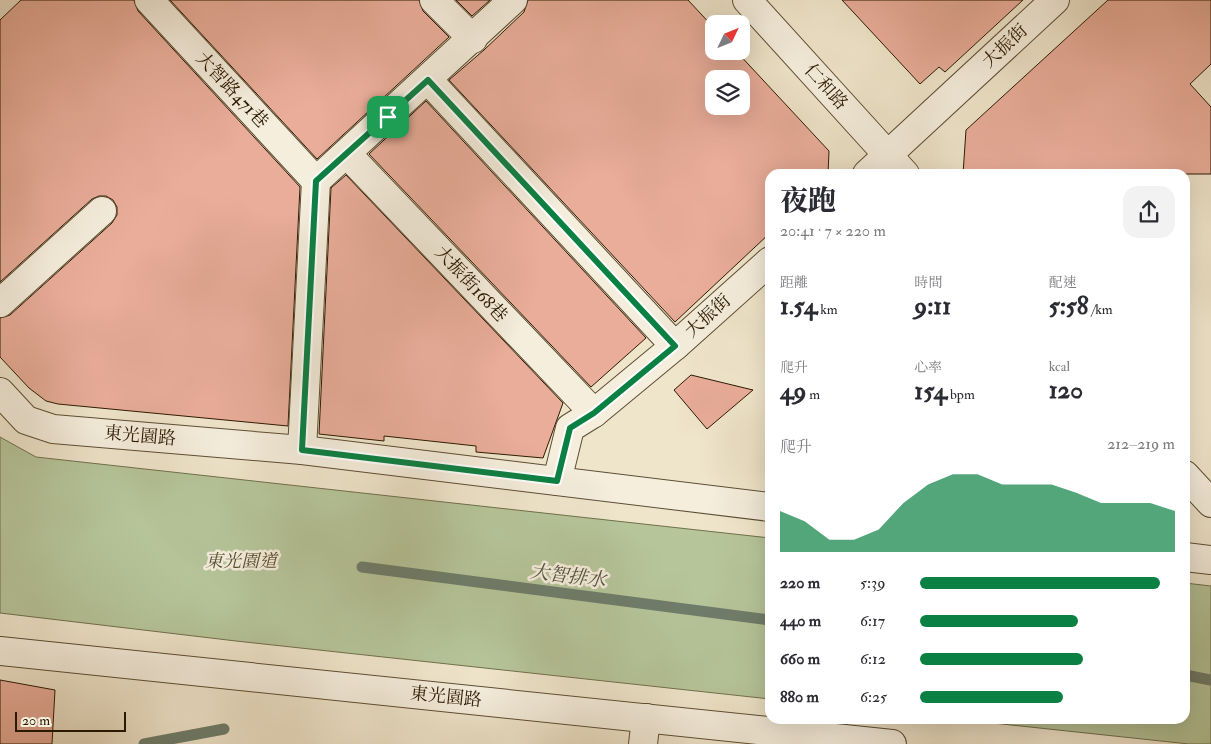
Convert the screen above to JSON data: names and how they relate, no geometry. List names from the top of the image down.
{
  "streets": {
    "street": [
      "大振街",
      "仁和路",
      "大智路471巷",
      "大振街168巷",
      "東光園路"
    ]
  },
  "crossings": [
    ["大振街", "仁和路"],
    ["大振街", "大振街168巷"],
    ["大振街", "東光園路"]
  ],
  "water": ["大智排水"],
  "parks": ["東光園道"],
  "scale_bar": "20 m",
  "north": "top right",
  "page": {
    "heading": ["夜跑", "20:41 · 7 × 220 m"],
    "stats": [
      ["距離", "1.54 km"],
      ["時間", "9:11"],
      ["配速", "5:58 /km"],
      ["爬升", "49 m"],
      ["心率", "154 bpm"],
      ["kcal", "120"]
    ],
    "chart": ["爬升", "212–219 m"],
    "list": [
      {
        "name": "220 m",
        "note": "5:39"
      },
      {
        "name": "440 m",
        "note": "6:17"
      },
      {
        "name": "660 m",
        "note": "6:12"
      },
      {
        "name": "880 m",
        "note": "6:25"
      }
    ],
    "scale": "20 m"
  }
}
